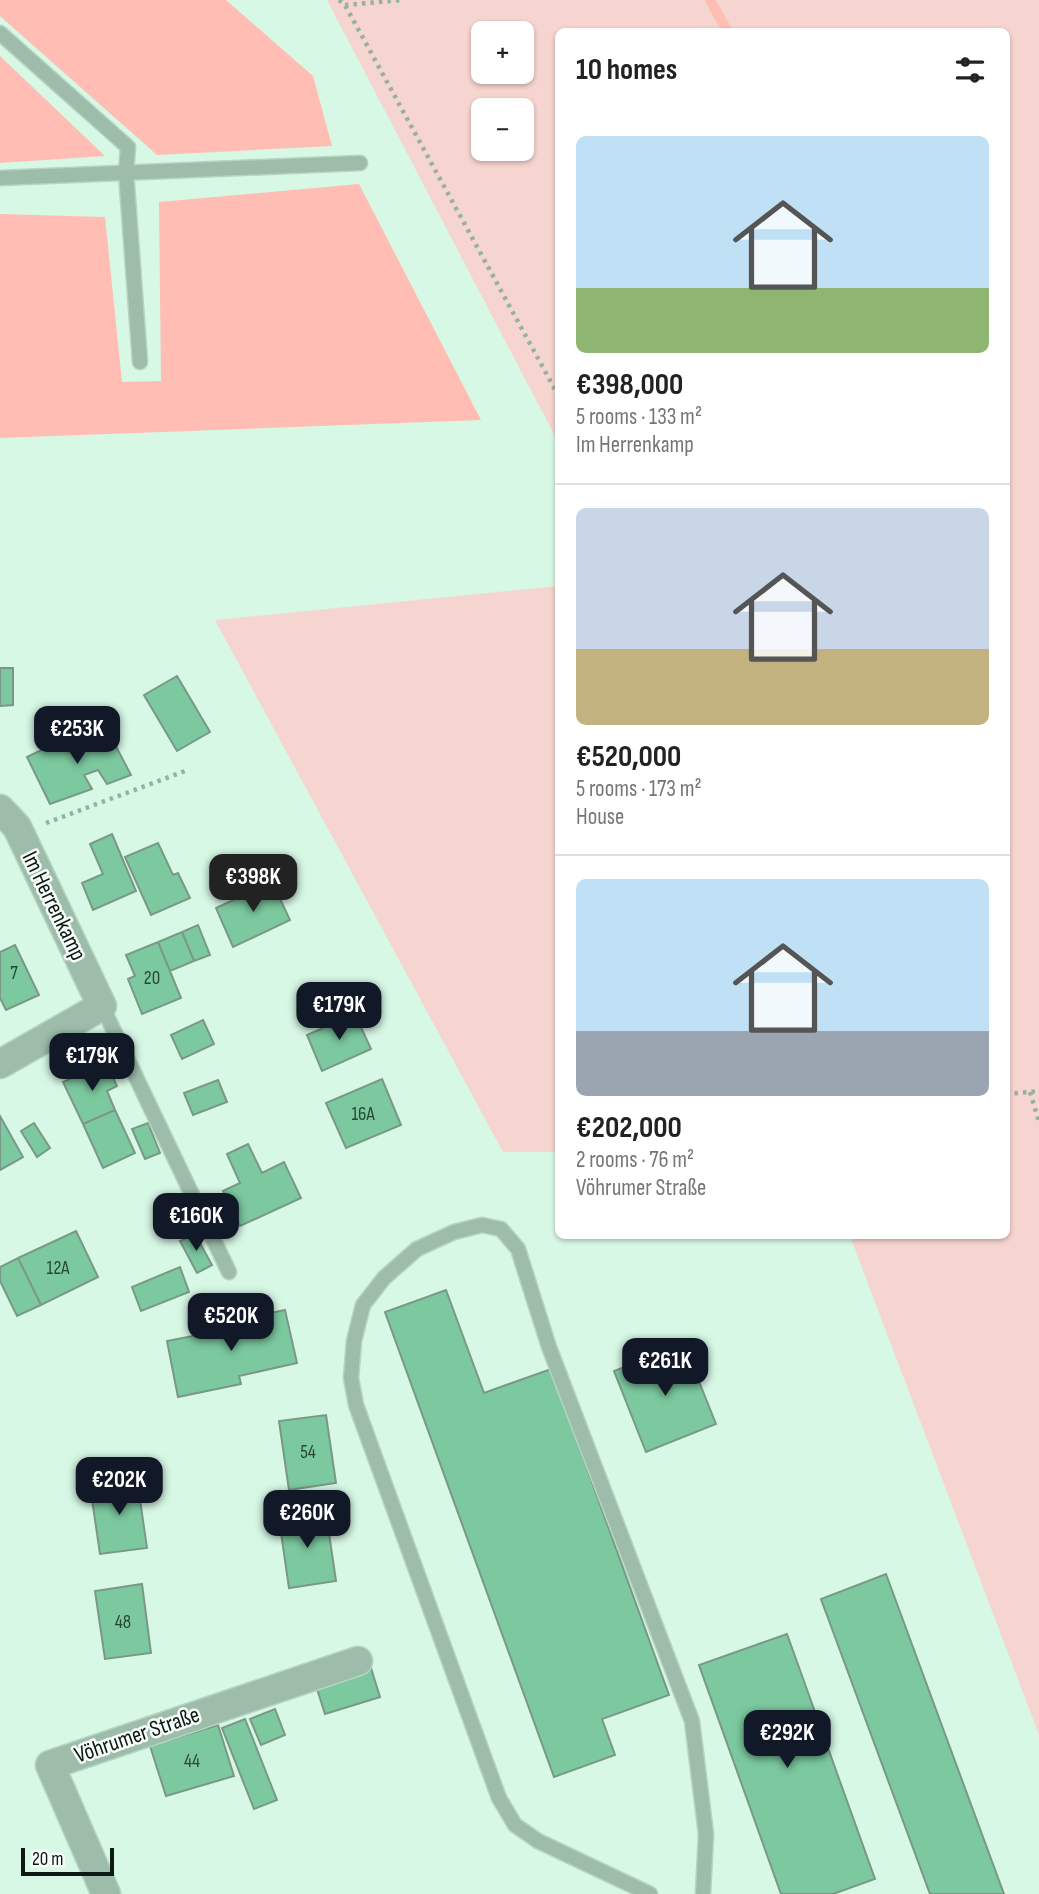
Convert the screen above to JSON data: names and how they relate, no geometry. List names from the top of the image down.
{
  "streets": {
    "street": ["Im Herrenkamp", "Vöhrumer Straße"]
  },
  "house_numbers": [
    "7",
    "20",
    "16A",
    "12A",
    "54",
    "48",
    "44"
  ],
  "scale_bar": "20 m",
  "page": {
    "map_buttons": ["+", "−"],
    "heading": "10 homes",
    "list": [
      {
        "name": "€398,000",
        "note": "5 rooms · 133 m² · Im Herrenkamp"
      },
      {
        "name": "€520,000",
        "note": "5 rooms · 173 m² · House"
      },
      {
        "name": "€202,000",
        "note": "2 rooms · 76 m² · Vöhrumer Straße"
      }
    ],
    "price": [
      "€253K",
      "€398K",
      "€179K",
      "€179K",
      "€160K",
      "€520K",
      "€261K",
      "€202K",
      "€260K",
      "€292K"
    ],
    "scale": "20 m"
  }
}
